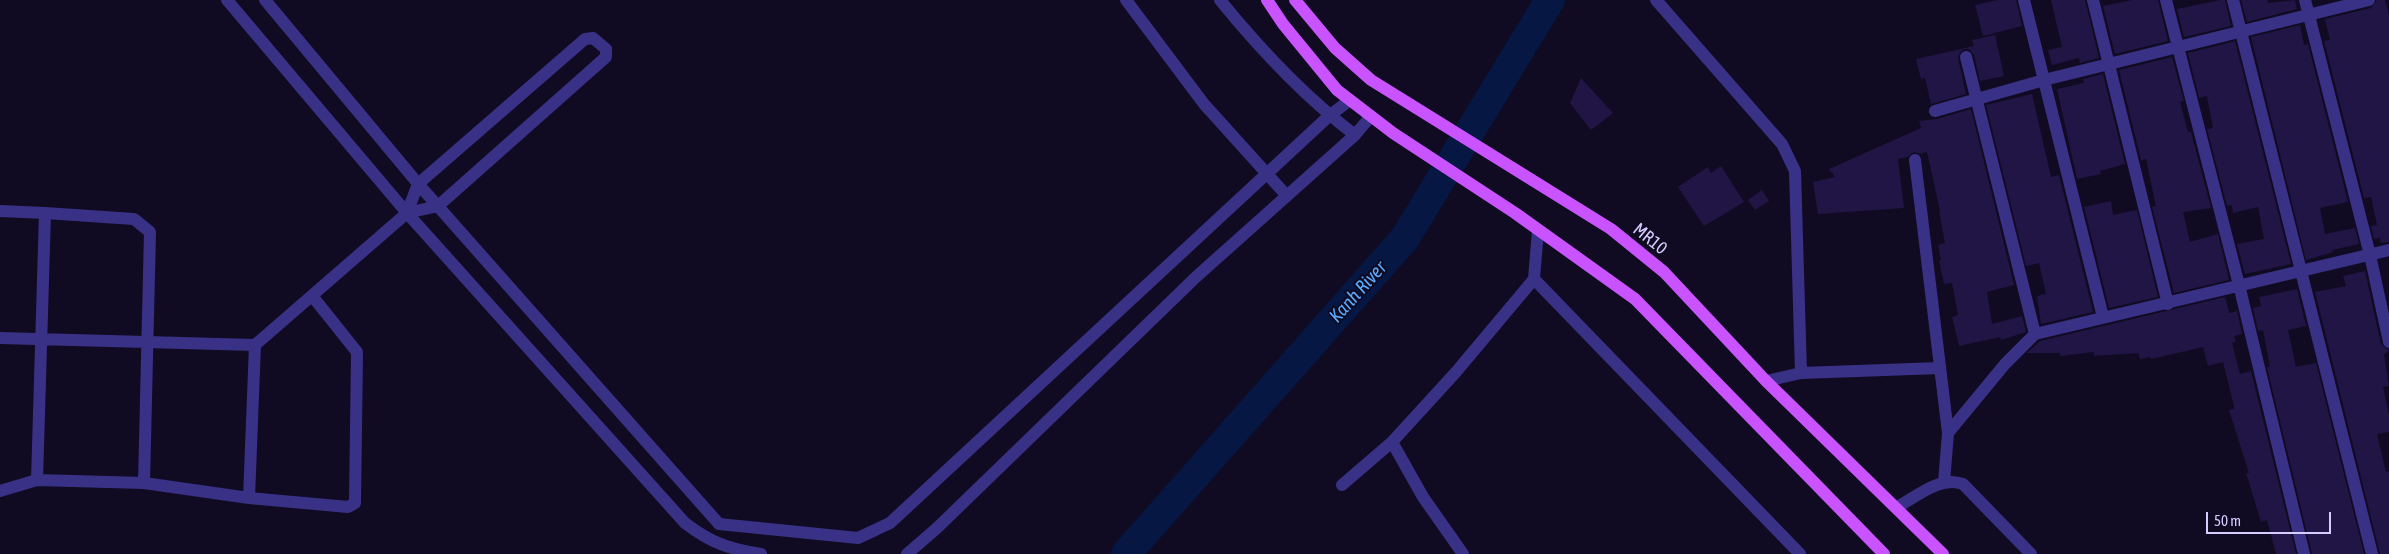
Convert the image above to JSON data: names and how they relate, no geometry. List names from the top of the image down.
{
  "streets": {
    "main road": ["MR10"]
  },
  "water": ["Kanh River"],
  "scale_bar": "50 m"
}
